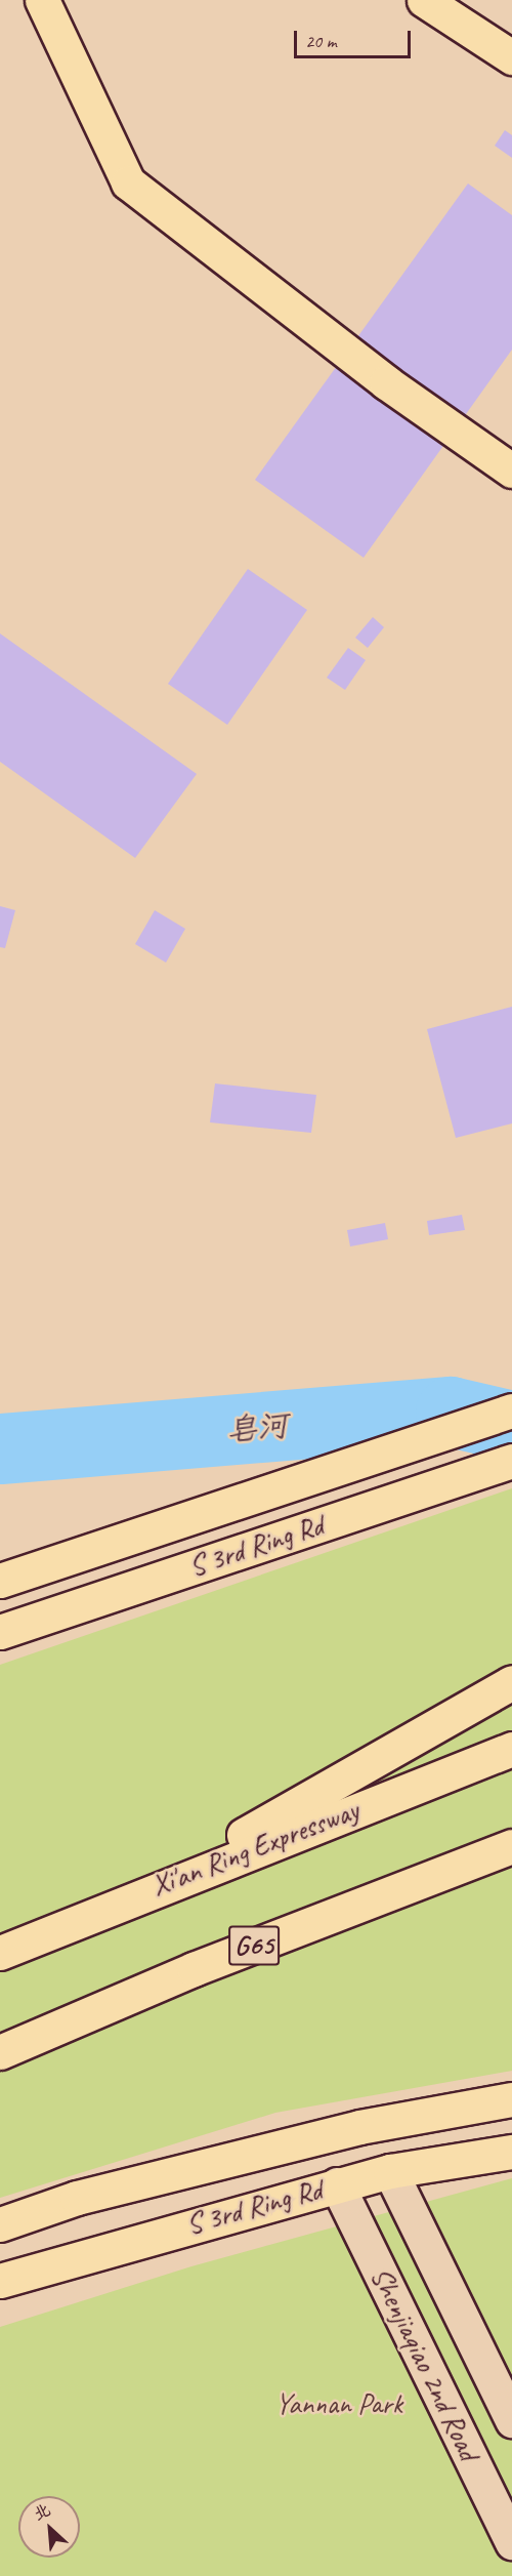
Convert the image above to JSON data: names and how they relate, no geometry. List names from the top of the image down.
{
  "streets": {
    "main road": ["S 3rd Ring Rd", "Xi'an Ring Expressway", "G65"],
    "street": ["Shenjiaqiao 2nd Road"]
  },
  "crossings": [
    ["S 3rd Ring Rd", "Shenjiaqiao 2nd Road"]
  ],
  "water": ["皂河"],
  "parks": ["Yannan Park"],
  "scale_bar": "20 m",
  "north": "top left"
}
